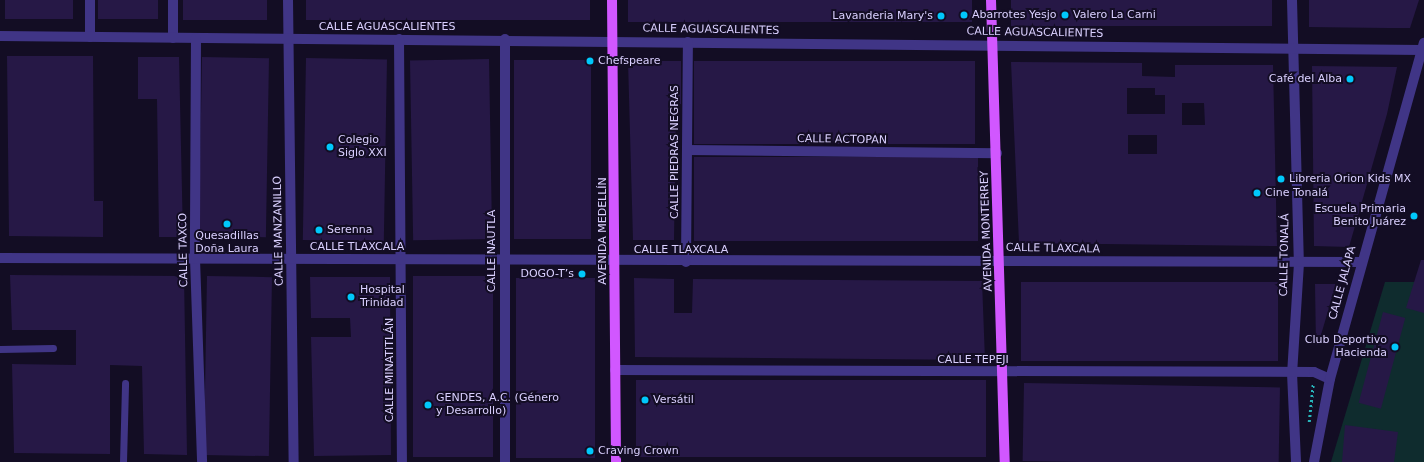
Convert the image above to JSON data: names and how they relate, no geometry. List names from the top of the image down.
{
  "streets": {
    "main road": ["AVENIDA MEDELLÍN", "AVENIDA MONTERREY"],
    "street": [
      "CALLE AGUASCALIENTES",
      "CALLE ACTOPAN",
      "CALLE PIEDRAS NEGRAS",
      "CALLE MANZANILLO",
      "CALLE TLAXCALA",
      "CALLE TAXCO",
      "CALLE NAUTLA",
      "CALLE TONALÁ",
      "CALLE JALAPA",
      "CALLE TEPEJI",
      "CALLE MINATITLÁN"
    ]
  },
  "crossings": [
    ["CALLE AGUASCALIENTES", "CALLE PIEDRAS NEGRAS"],
    ["CALLE AGUASCALIENTES", "CALLE MANZANILLO"],
    ["CALLE AGUASCALIENTES", "AVENIDA MEDELLÍN"],
    ["CALLE AGUASCALIENTES", "AVENIDA MONTERREY"],
    ["CALLE AGUASCALIENTES", "CALLE TAXCO"],
    ["CALLE AGUASCALIENTES", "CALLE NAUTLA"],
    ["CALLE AGUASCALIENTES", "CALLE TONALÁ"],
    ["CALLE AGUASCALIENTES", "CALLE JALAPA"],
    ["CALLE AGUASCALIENTES", "CALLE MINATITLÁN"],
    ["CALLE ACTOPAN", "CALLE PIEDRAS NEGRAS"],
    ["CALLE ACTOPAN", "AVENIDA MONTERREY"],
    ["CALLE PIEDRAS NEGRAS", "CALLE TLAXCALA"],
    ["CALLE MANZANILLO", "CALLE TLAXCALA"],
    ["AVENIDA MEDELLÍN", "CALLE TLAXCALA"],
    ["AVENIDA MEDELLÍN", "CALLE TEPEJI"],
    ["AVENIDA MONTERREY", "CALLE TLAXCALA"],
    ["AVENIDA MONTERREY", "CALLE TEPEJI"],
    ["CALLE TLAXCALA", "CALLE TAXCO"],
    ["CALLE TLAXCALA", "CALLE NAUTLA"],
    ["CALLE TLAXCALA", "CALLE TONALÁ"],
    ["CALLE TLAXCALA", "CALLE JALAPA"],
    ["CALLE TLAXCALA", "CALLE MINATITLÁN"],
    ["CALLE TONALÁ", "CALLE TEPEJI"],
    ["CALLE JALAPA", "CALLE TEPEJI"]
  ],
  "places": [
    "Abarrotes Yesjo",
    "Valero La Carni",
    "Lavanderia Mary's",
    "Chefspeare",
    "Café del Alba",
    "Colegio Siglo XXI",
    "Libreria Orion Kids MX",
    "Cine Tonalá",
    "Escuela Primaria Benito Juárez",
    "Quesadillas Doña Laura",
    "Serenna",
    "DOGO-T’s",
    "Hospital Trinidad",
    "Club Deportivo Hacienda",
    "Versátil",
    "GENDES, A.C. (Género y Desarrollo)",
    "Craving Crown"
  ]
}
